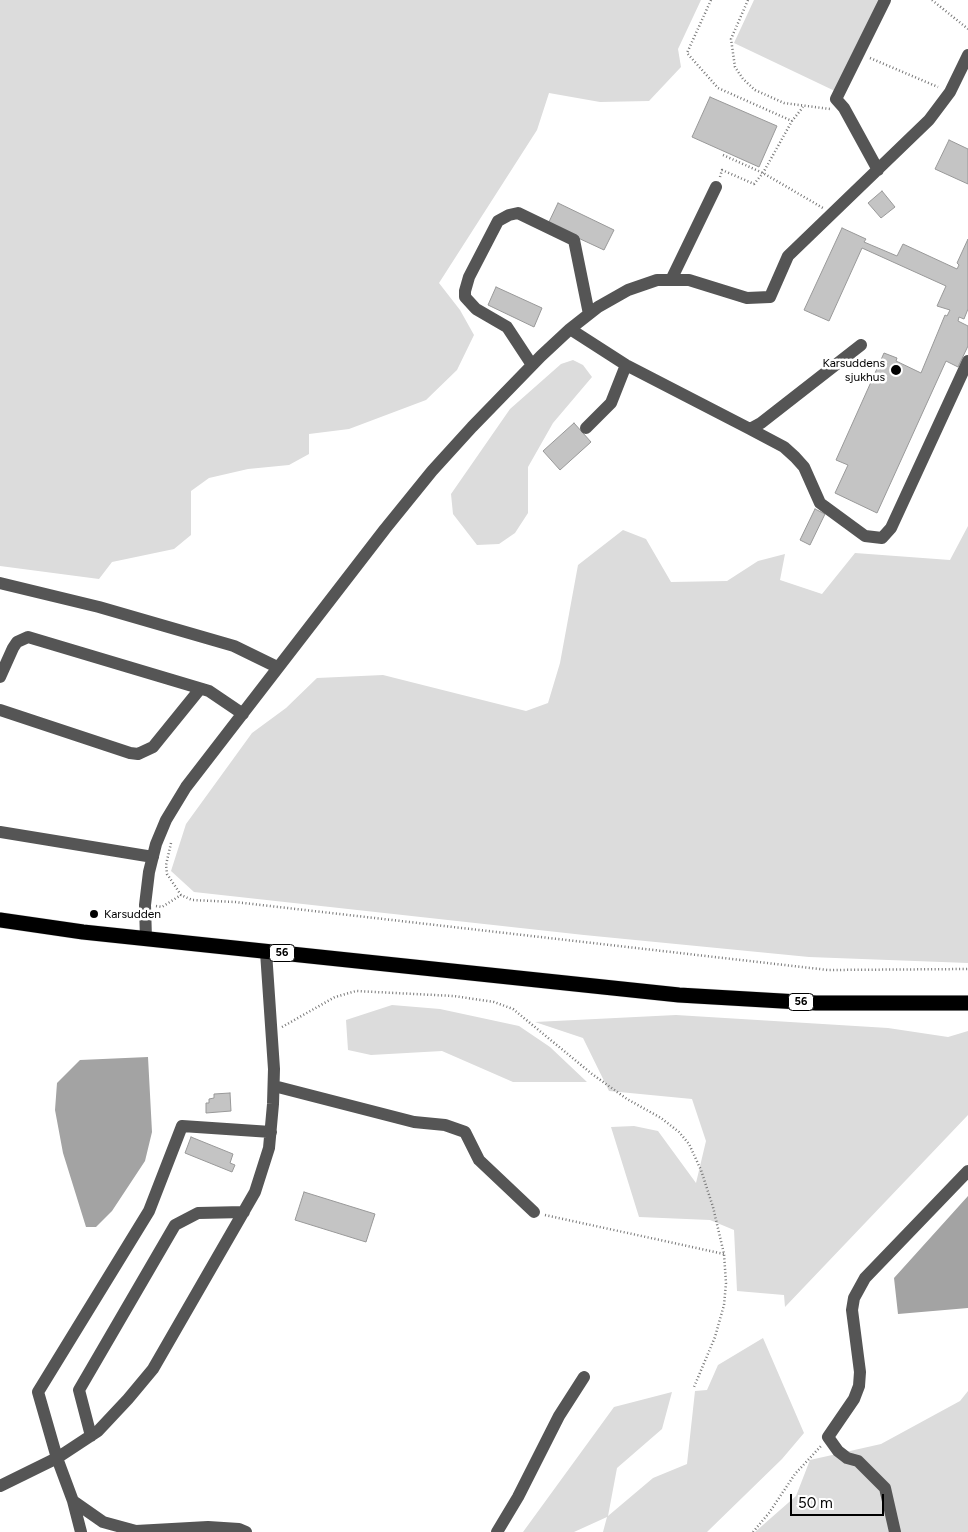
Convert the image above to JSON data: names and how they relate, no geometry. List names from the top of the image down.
{
  "streets": {
    "highway": ["56"]
  },
  "places": ["Karsuddens sjukhus", "Karsudden"],
  "scale_bar": "50 m"
}
